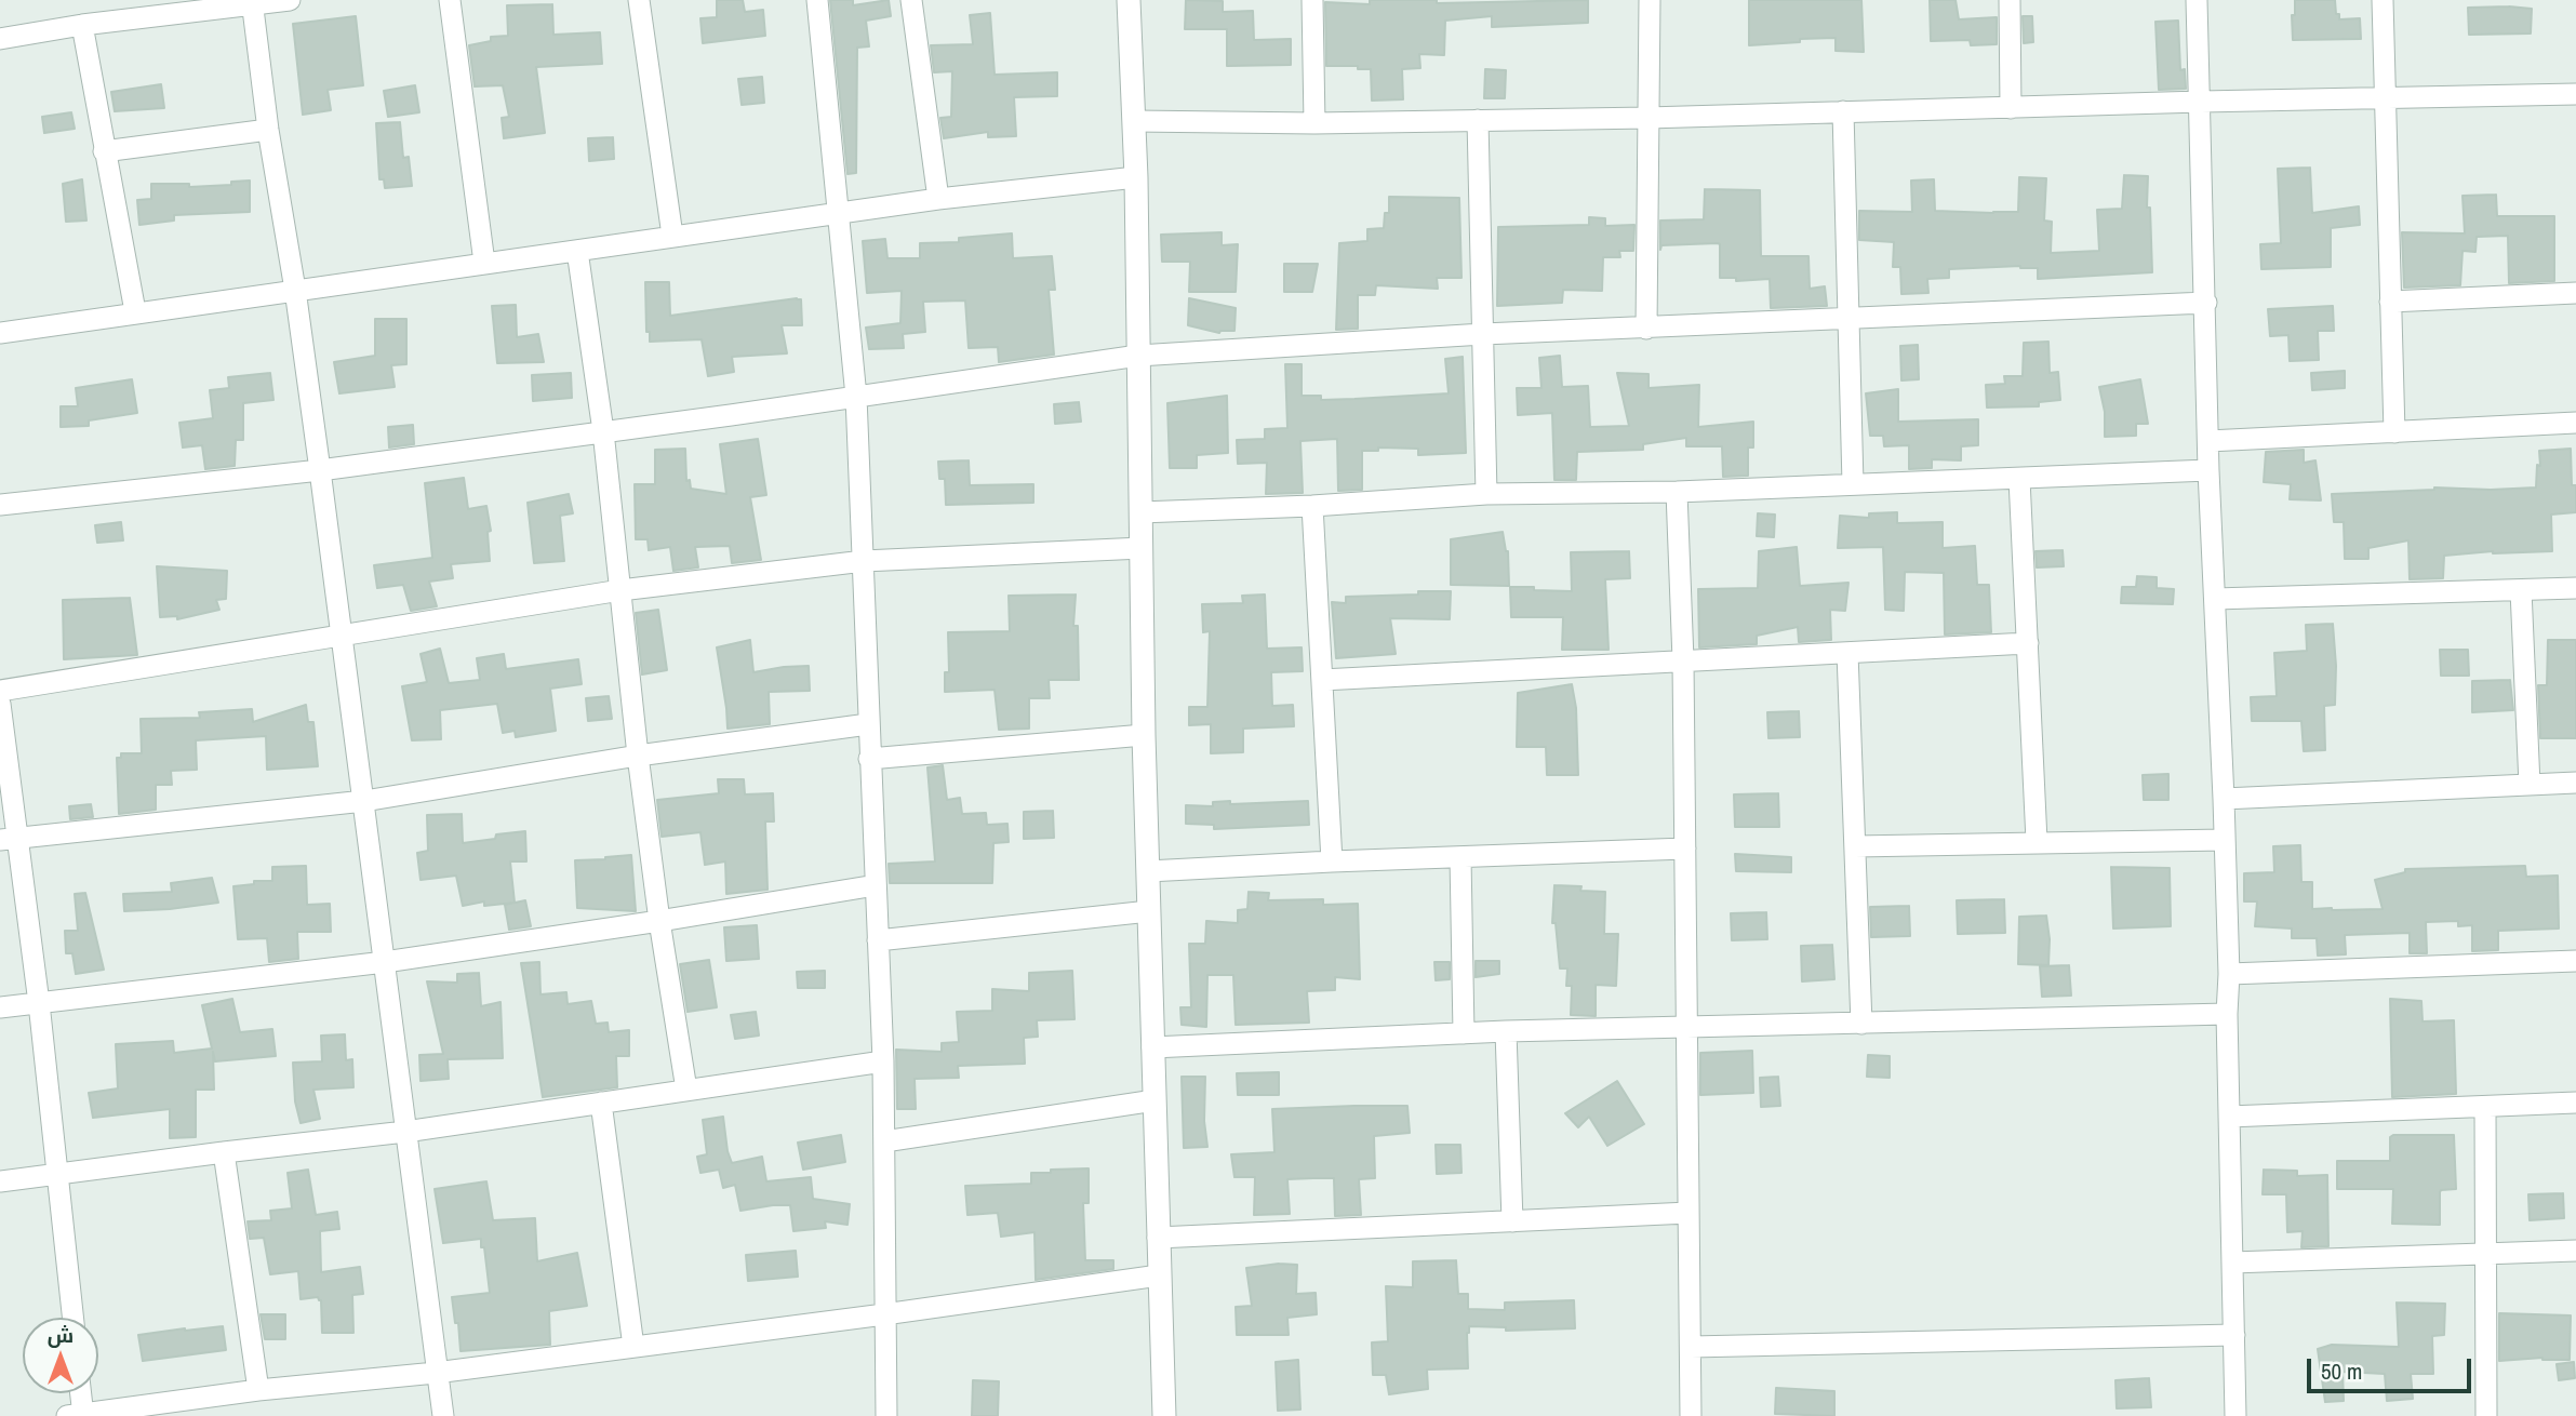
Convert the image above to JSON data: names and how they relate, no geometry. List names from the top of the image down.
{
  "scale_bar": "50 m",
  "north": "top"
}
